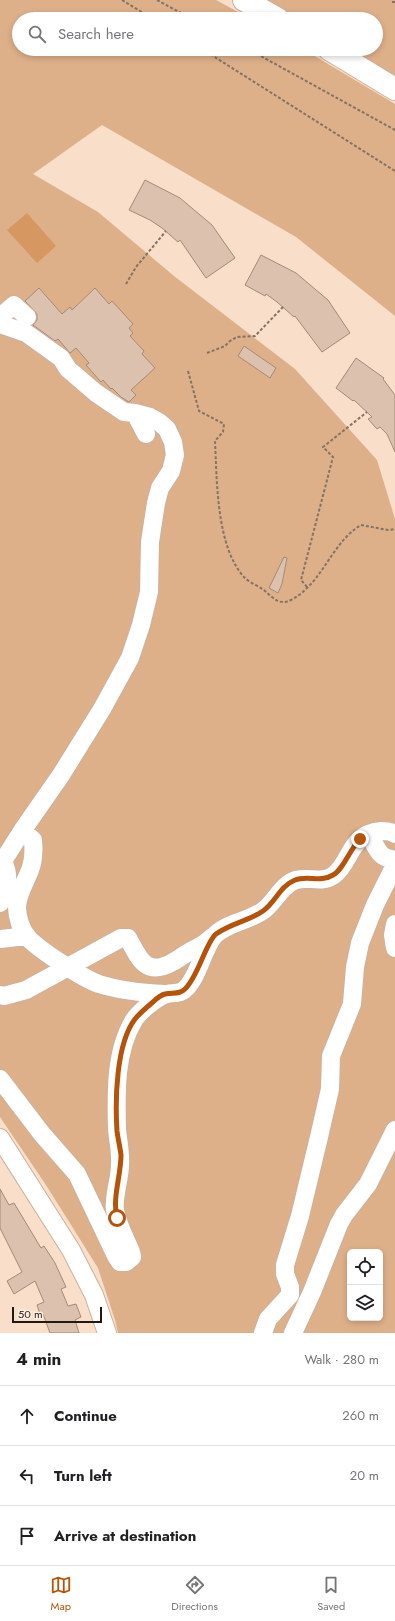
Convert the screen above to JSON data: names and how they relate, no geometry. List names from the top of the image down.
{
  "scale_bar": "50 m",
  "page": {
    "search": "Search here",
    "scale": "50 m",
    "heading": ["4 min", "Walk · 280 m"],
    "list": [
      ["Continue", "260 m"],
      ["Turn left", "20 m"],
      "Arrive at destination"
    ],
    "nav": ["Map", "Directions", "Saved"]
  }
}
